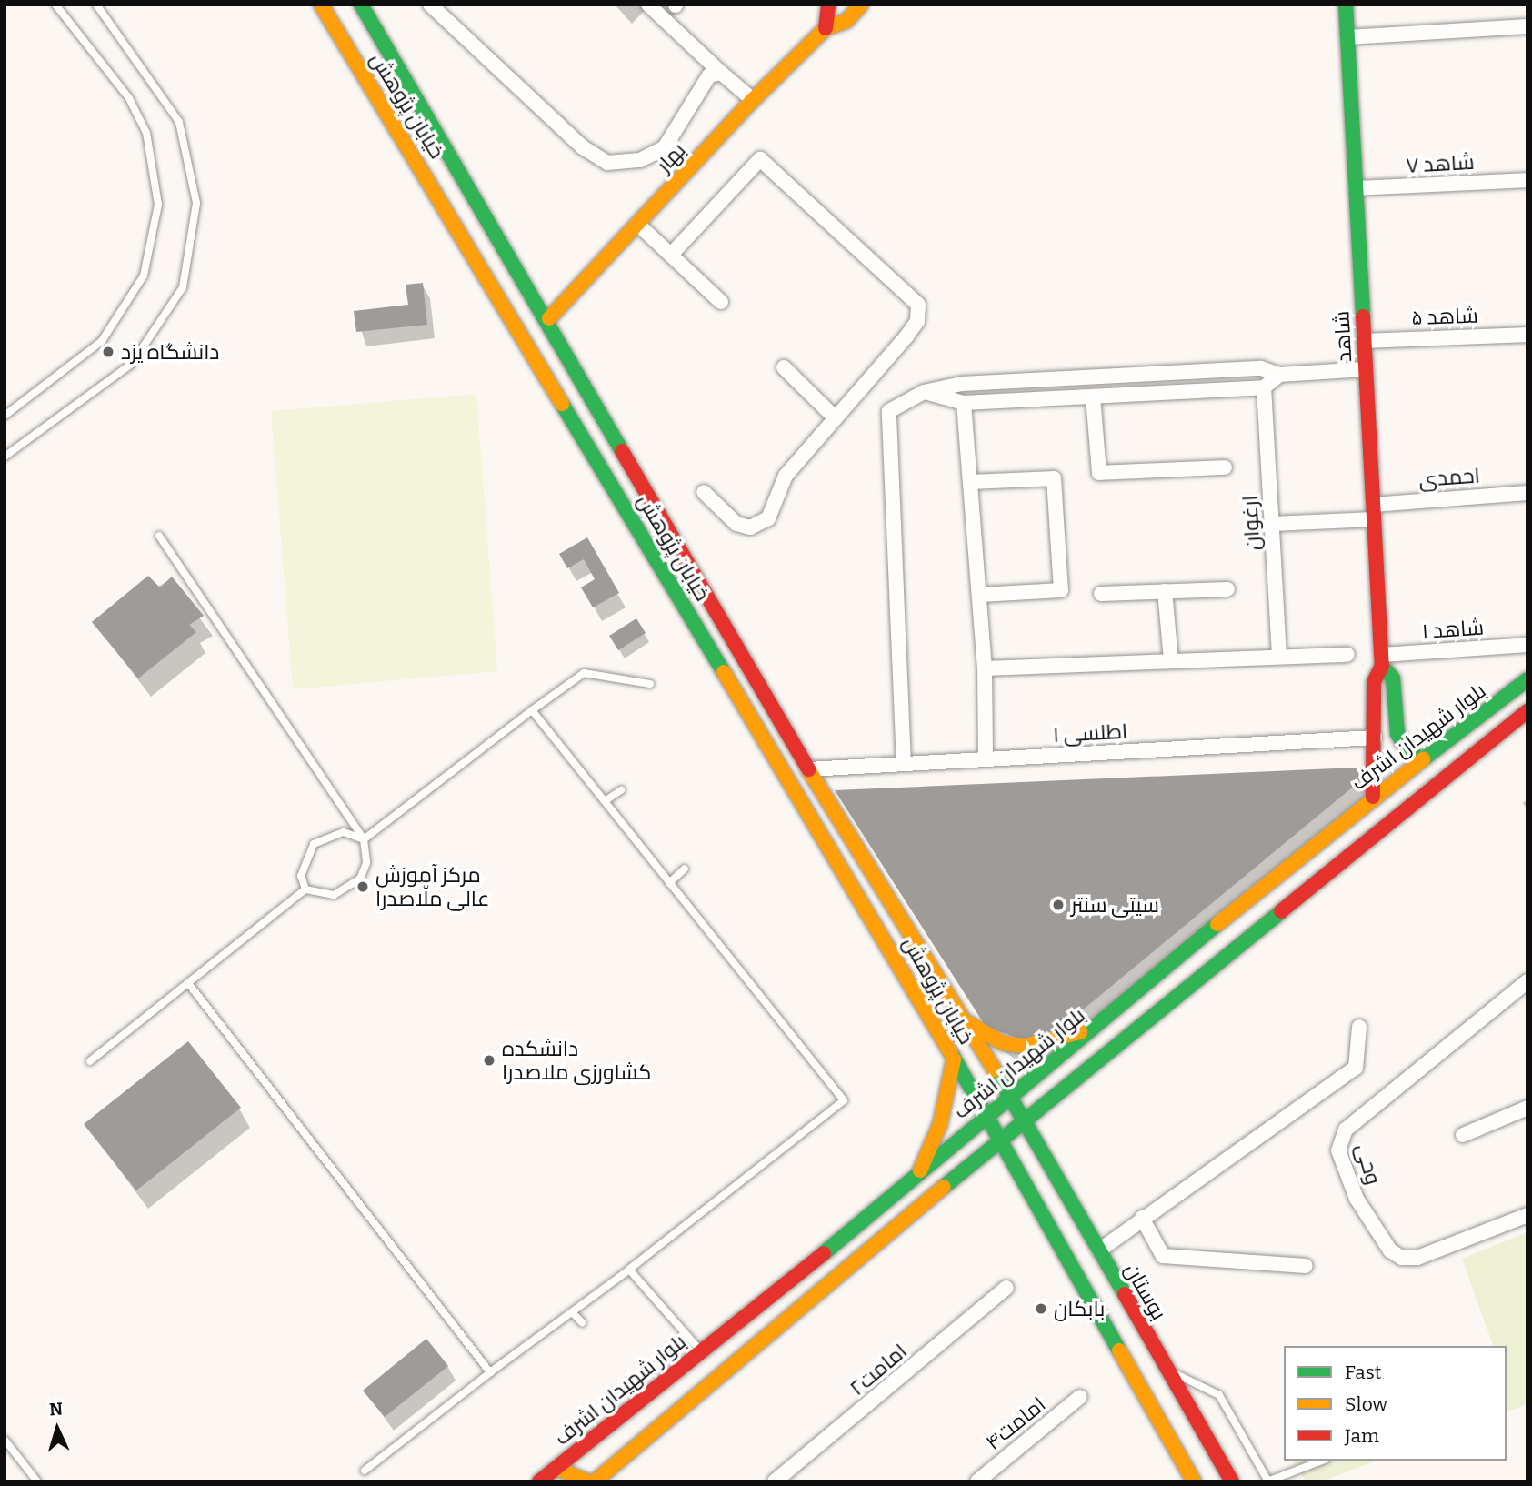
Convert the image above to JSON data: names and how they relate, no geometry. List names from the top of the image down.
{
  "streets": {
    "main road": [
      "خیابان پژوهش",
      "بهار",
      "شاهد",
      "بلوار شهیدان اشرف",
      "بوستان"
    ],
    "street": [
      "شاهد ۷",
      "شاهد ۵",
      "احمدی",
      "ارغوان",
      "شاهد ۱",
      "اطلسی ۱",
      "وحی",
      "امامت۲",
      "امامت۴"
    ]
  },
  "crossings": [
    ["خیابان پژوهش", "بهار"],
    ["خیابان پژوهش", "اطلسی ۱"],
    ["خیابان پژوهش", "بلوار شهیدان اشرف"],
    ["خیابان پژوهش", "بوستان"],
    ["شاهد ۷", "شاهد"],
    ["شاهد ۵", "شاهد"],
    ["شاهد", "احمدی"],
    ["شاهد", "شاهد ۱"],
    ["شاهد", "اطلسی ۱"],
    ["شاهد", "بلوار شهیدان اشرف"],
    ["احمدی", "ارغوان"]
  ],
  "places": [
    "دانشگاه یزد",
    "مرکز آموزش عالی ملّاصدرا",
    "سیتی سنتر",
    "دانشکده کشاورزی ملاصدرا",
    "بابکان"
  ],
  "legend": ["Fast", "Slow", "Jam"],
  "north": "top"
}
